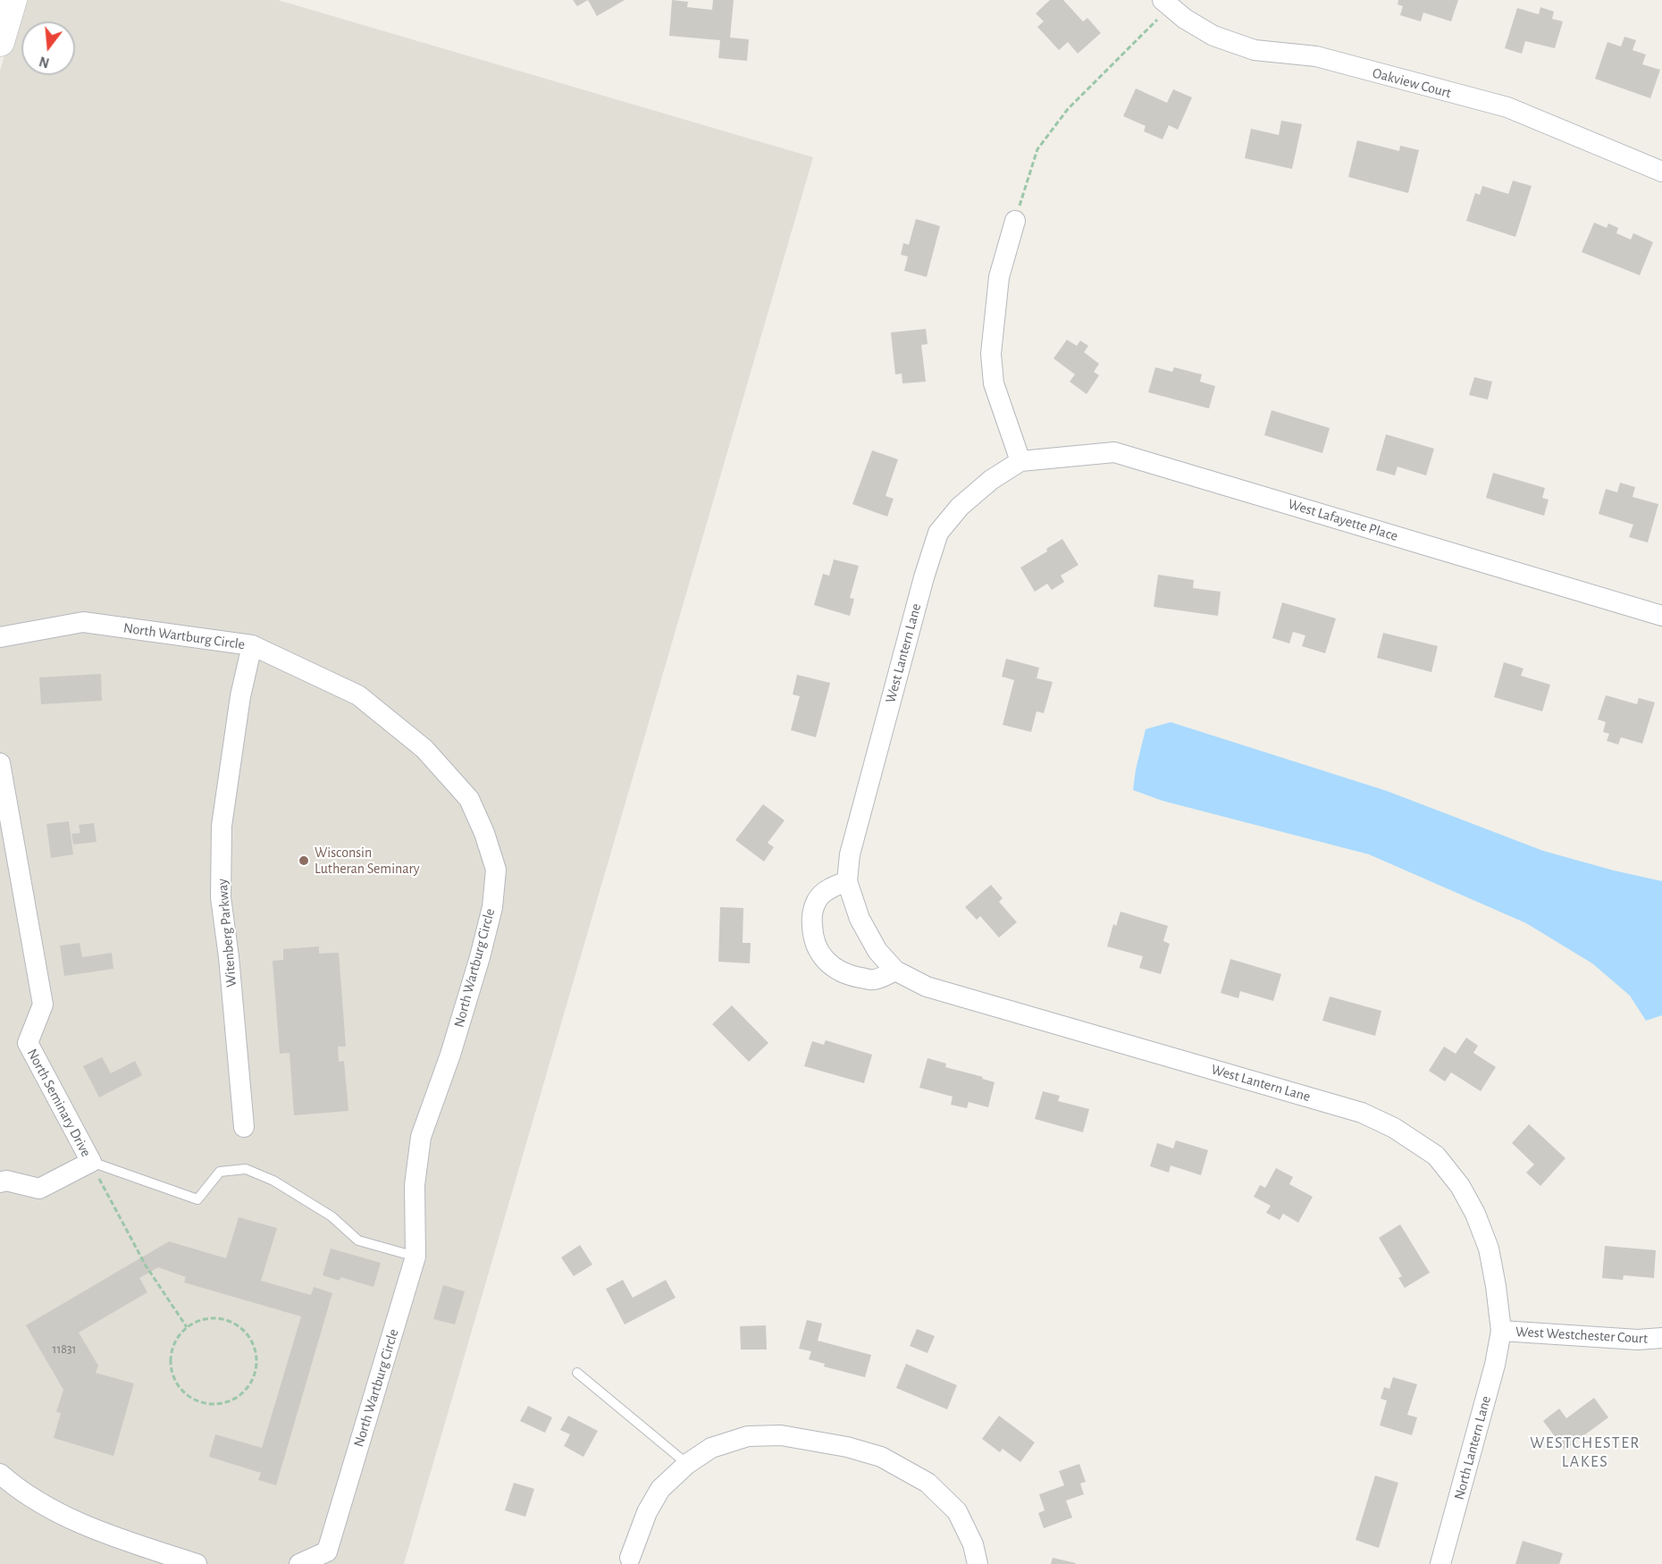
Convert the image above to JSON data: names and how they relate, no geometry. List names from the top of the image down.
{
  "streets": {
    "street": [
      "Oakview Court",
      "West Lafayette Place",
      "North Wartburg Circle",
      "West Lantern Lane",
      "Witenberg Parkway",
      "North Seminary Drive",
      "West Westchester Court",
      "North Lantern Lane"
    ]
  },
  "crossings": [
    ["West Lafayette Place", "West Lantern Lane"],
    ["North Wartburg Circle", "Witenberg Parkway"],
    ["West Lantern Lane", "West Westchester Court"],
    ["West Lantern Lane", "North Lantern Lane"],
    ["West Westchester Court", "North Lantern Lane"]
  ],
  "districts": ["WESTCHESTER LAKES"],
  "places": ["Wisconsin Lutheran Seminary"],
  "house_numbers": ["11831"],
  "north": "bottom"
}
